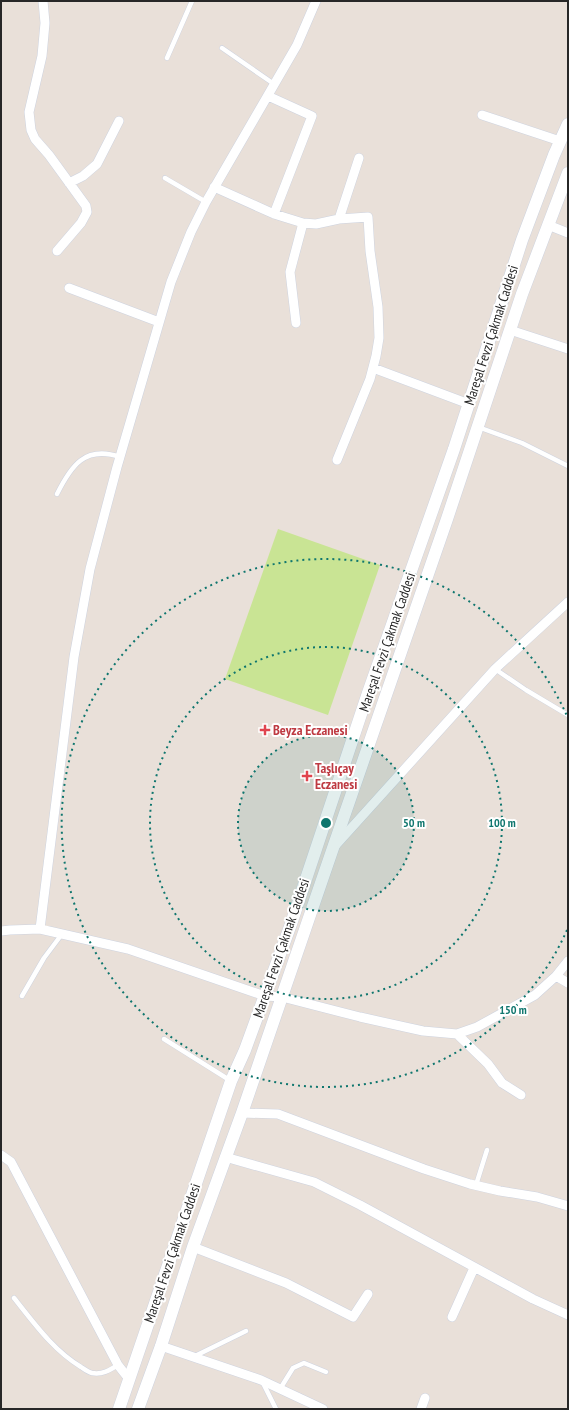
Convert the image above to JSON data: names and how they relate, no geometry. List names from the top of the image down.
{
  "streets": {
    "street": ["Mareşal Fevzi Çakmak Caddesi"]
  },
  "places": {
    "health": ["Beyza Eczanesi", "Taşlıçay Eczanesi"]
  },
  "rings": ["50 m", "100 m", "150 m"]
}
